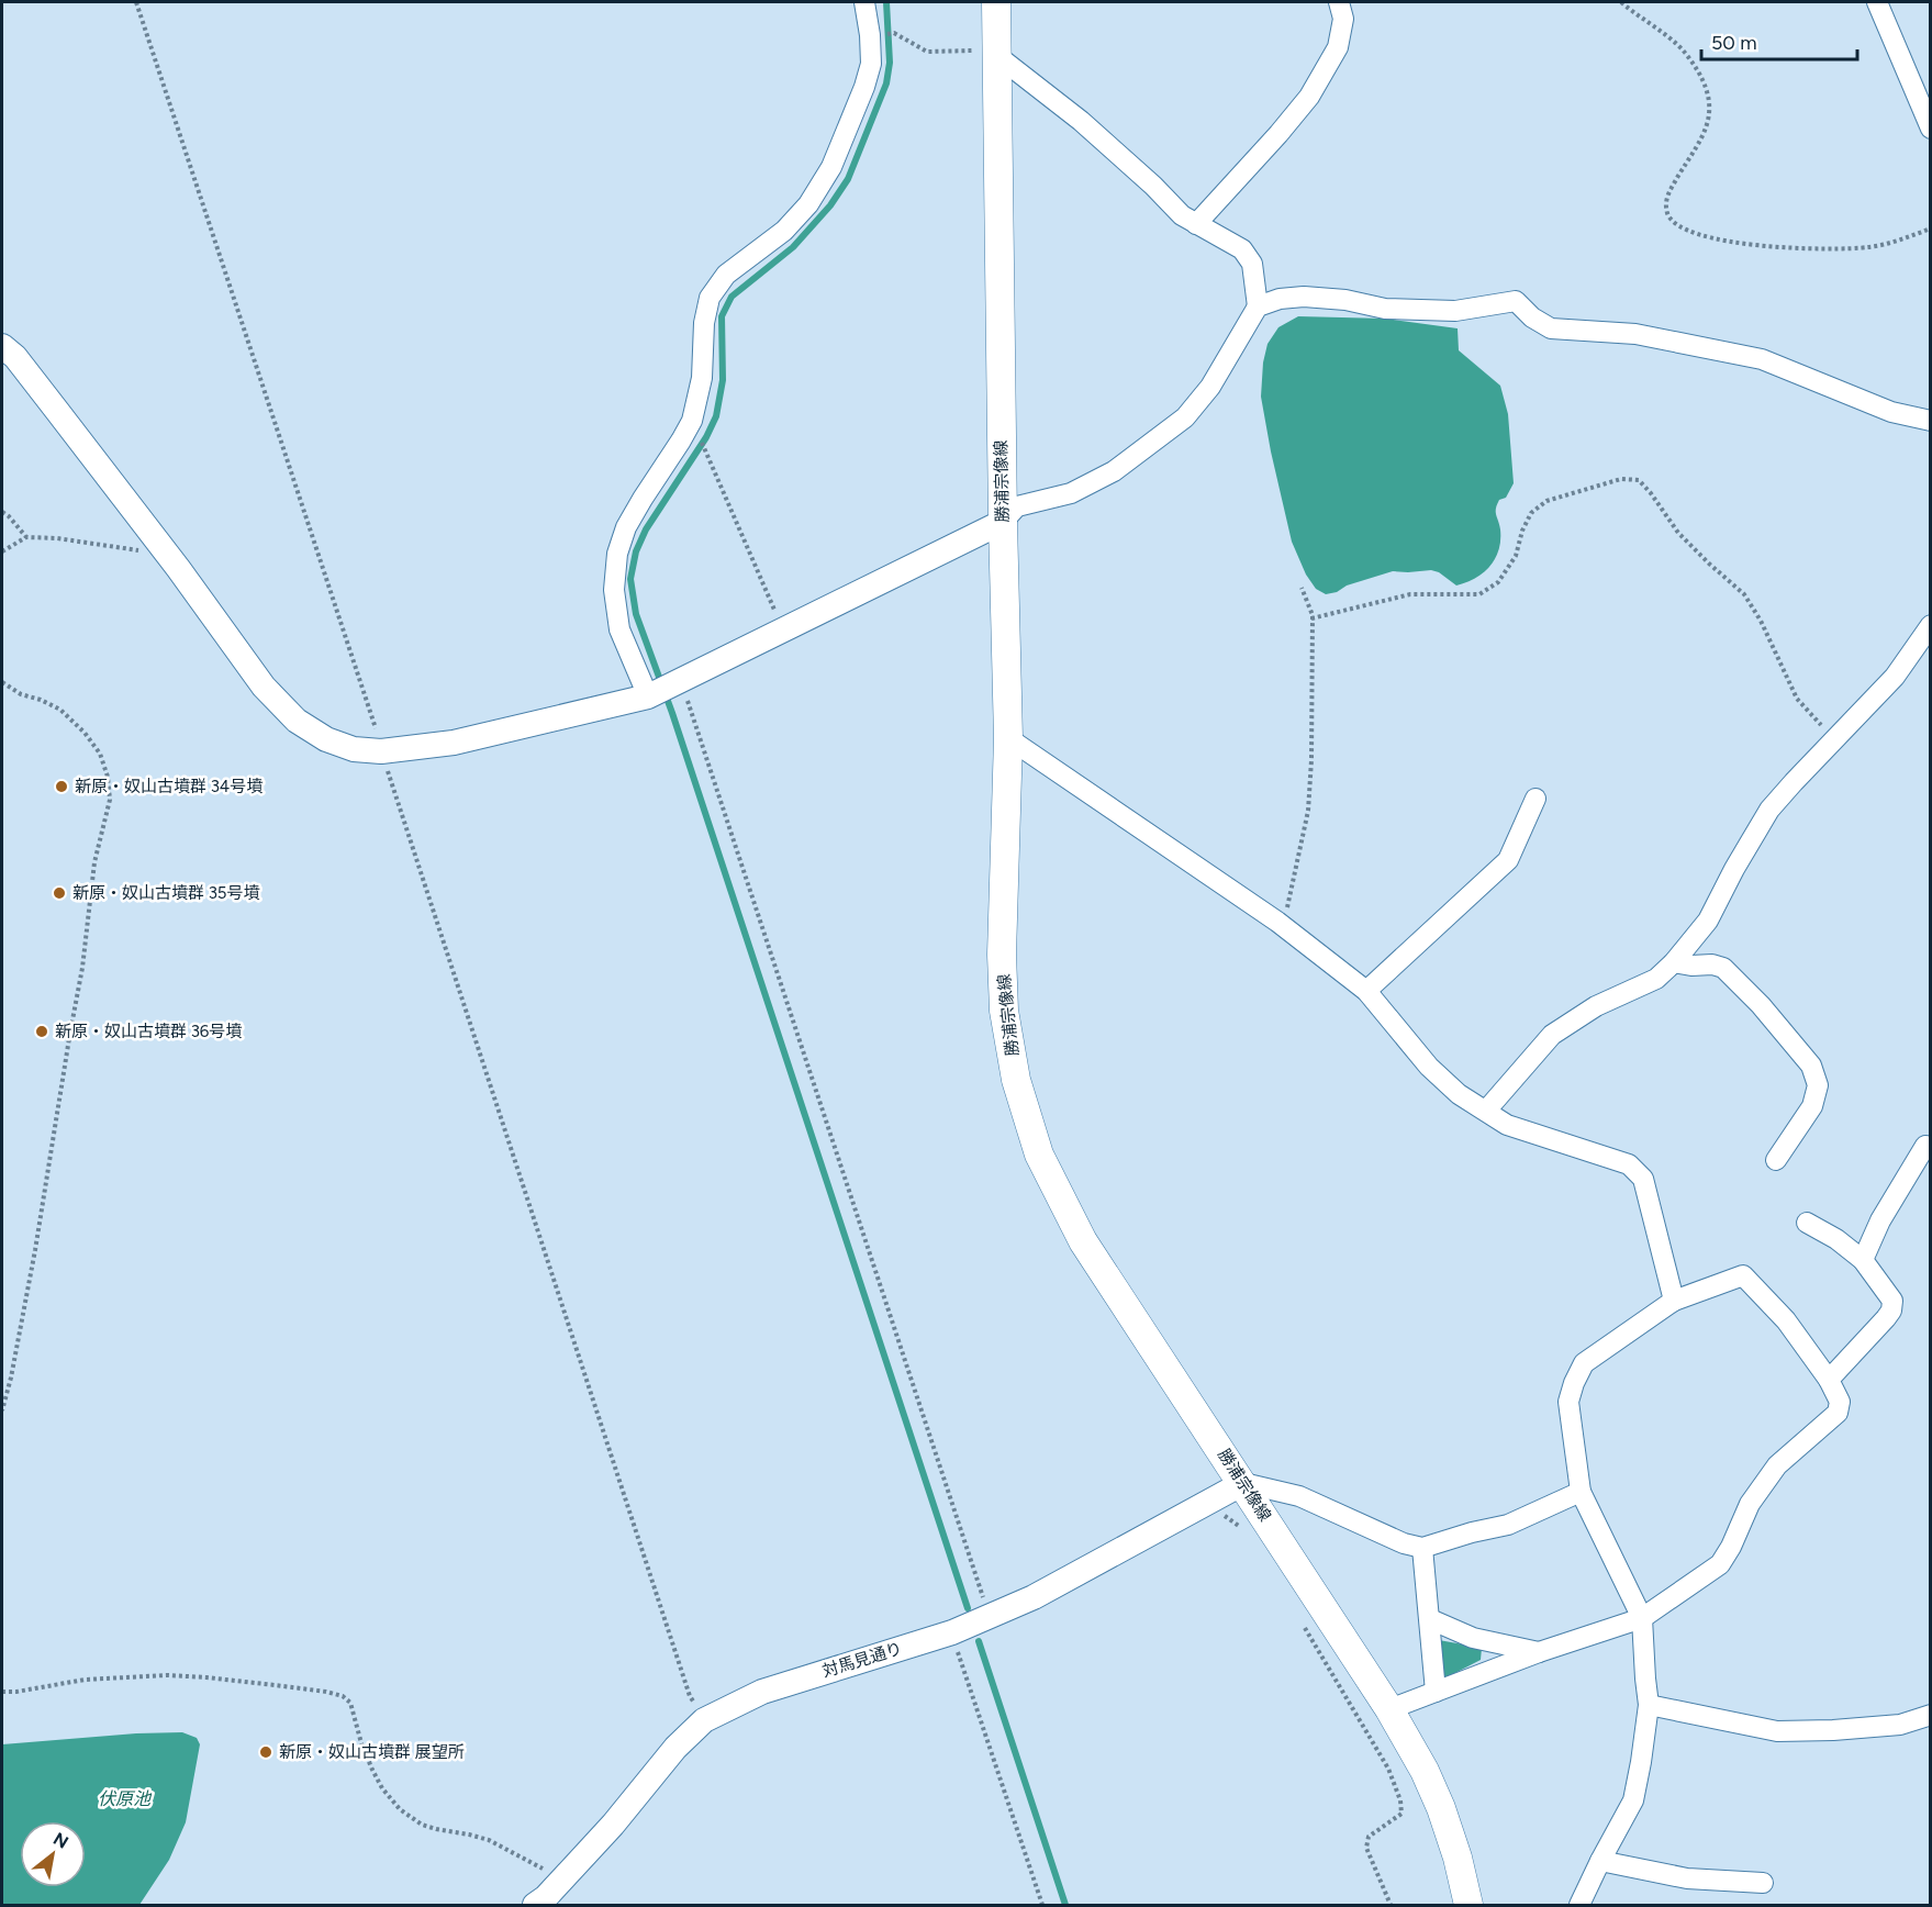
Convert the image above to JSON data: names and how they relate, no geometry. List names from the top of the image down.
{
  "streets": {
    "main road": ["勝浦宗像線"],
    "street": ["対馬見通り"]
  },
  "crossings": [
    ["勝浦宗像線", "対馬見通り"]
  ],
  "water": ["伏原池"],
  "places": [
    "新原・奴山古墳群 34号墳",
    "新原・奴山古墳群 35号墳",
    "新原・奴山古墳群 36号墳",
    "新原・奴山古墳群 展望所"
  ],
  "scale_bar": "50 m",
  "north": "top right"
}
